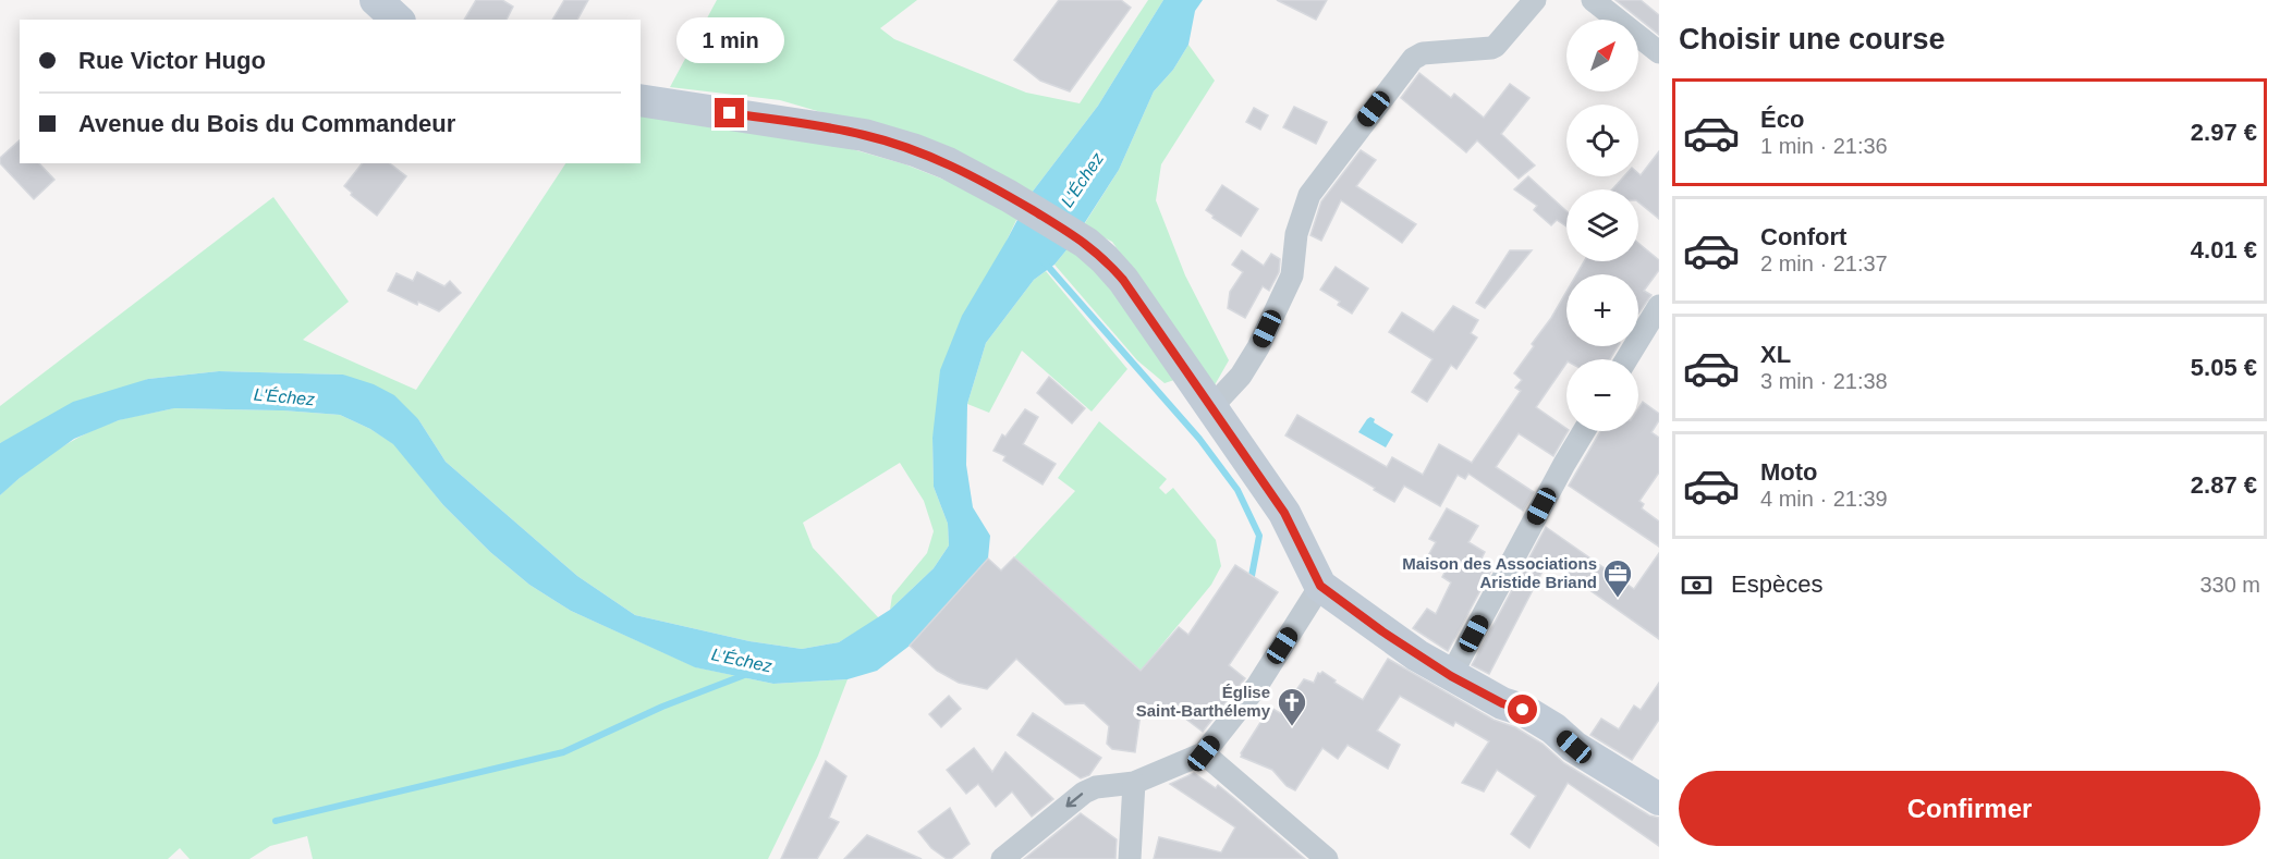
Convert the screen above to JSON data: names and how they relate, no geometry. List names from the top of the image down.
{
  "water": ["L'Échez"],
  "places": {
    "office": ["Maison des Associations Aristide Briand"],
    "church": ["Église Saint-Barthélemy"]
  },
  "north": "top right",
  "page": {
    "heading": "Choisir une course",
    "bubble": "1 min",
    "map_buttons": ["+", "−"],
    "banner": ["Rue Victor Hugo", "Avenue du Bois du Commandeur"],
    "list": [
      {
        "name": "Éco",
        "note": "1 min · 21:36",
        "value": "2.97 €"
      },
      {
        "name": "Confort",
        "note": "2 min · 21:37",
        "value": "4.01 €"
      },
      {
        "name": "XL",
        "note": "3 min · 21:38",
        "value": "5.05 €"
      },
      {
        "name": "Moto",
        "note": "4 min · 21:39",
        "value": "2.87 €"
      }
    ],
    "pay": ["Espèces", "330 m"],
    "buttons": "Confirmer"
  }
}
